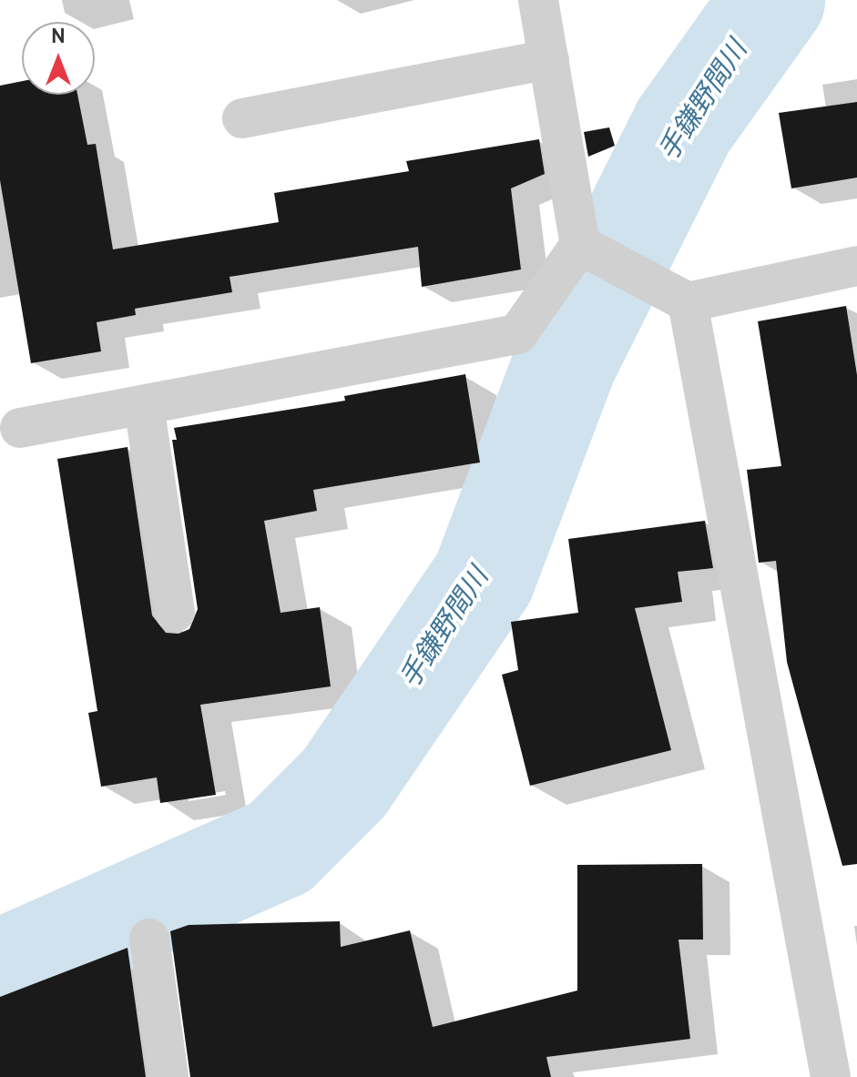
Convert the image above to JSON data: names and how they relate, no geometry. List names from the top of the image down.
{
  "water": ["手鎌野間川"],
  "north": "top"
}
